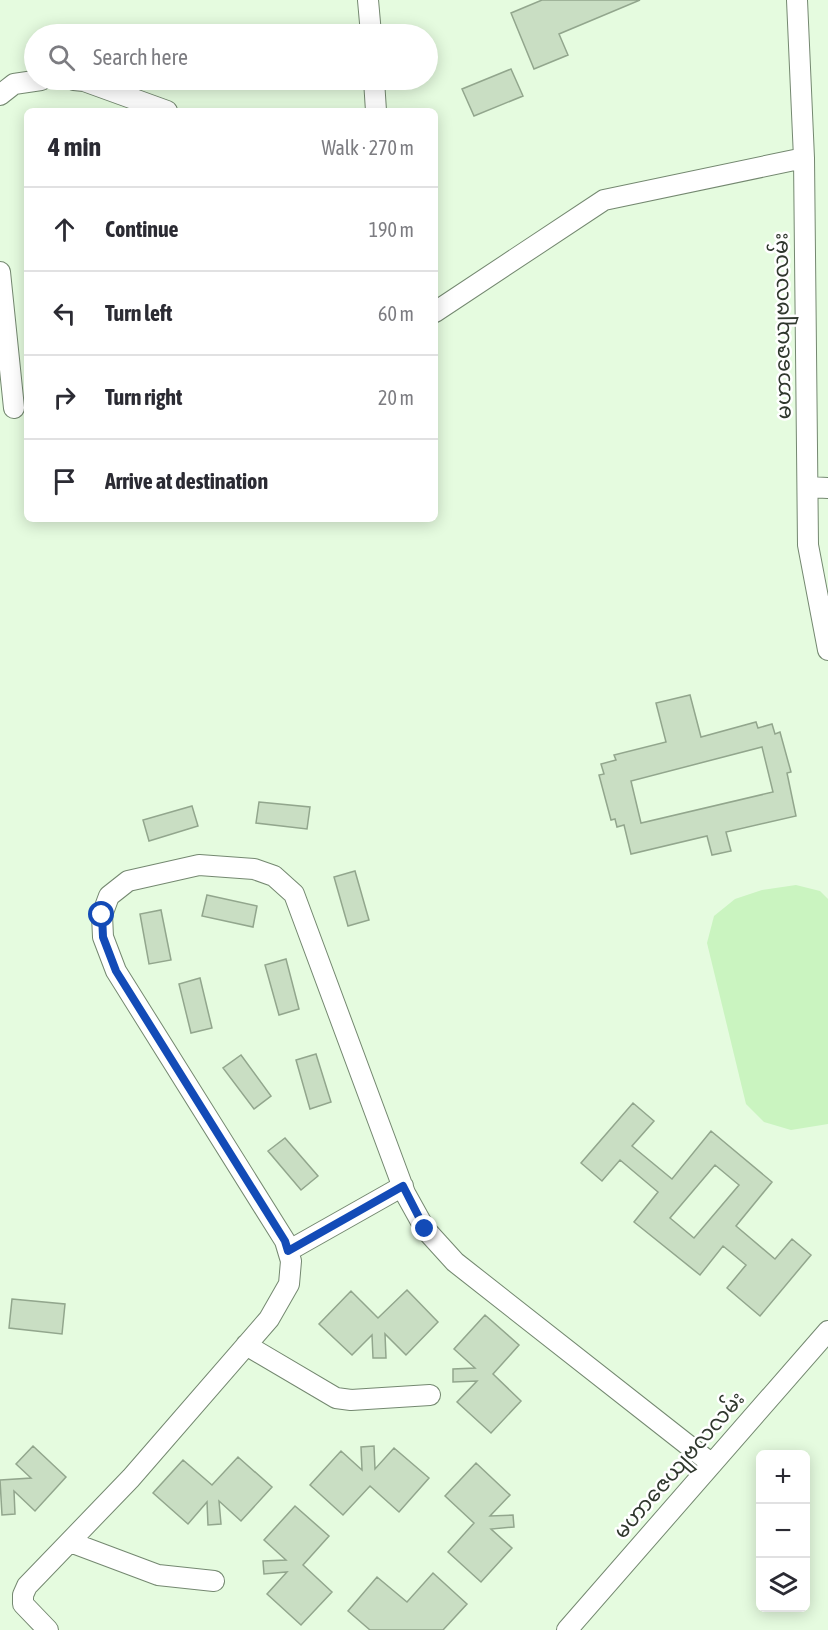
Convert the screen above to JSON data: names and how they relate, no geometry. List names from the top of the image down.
{
  "streets": {
    "street": ["မဟာဇေယျဗလလမ်း"]
  },
  "page": {
    "search": "Search here",
    "heading": ["4 min", "Walk · 270 m"],
    "list": [
      ["Continue", "190 m"],
      ["Turn left", "60 m"],
      ["Turn right", "20 m"],
      "Arrive at destination"
    ],
    "map_buttons": ["+", "−"]
  }
}
